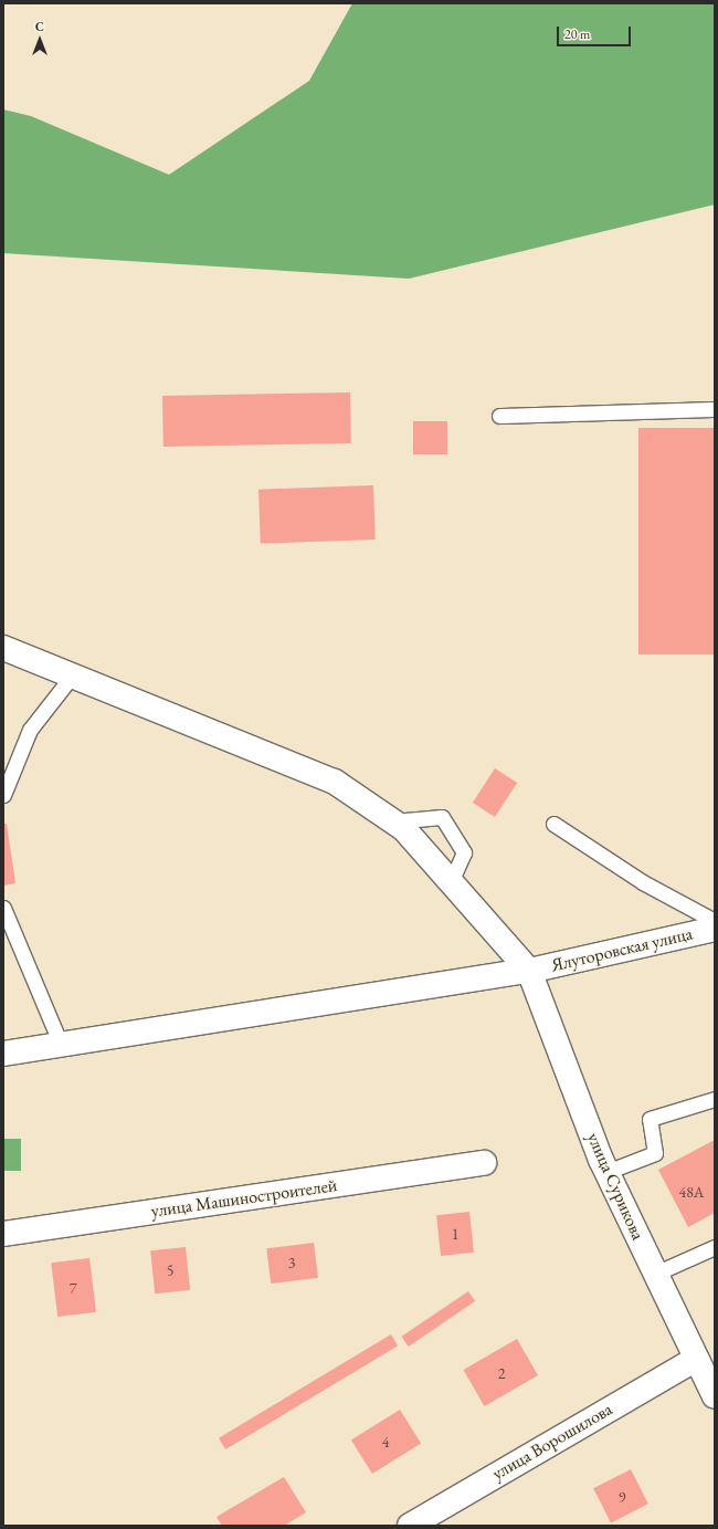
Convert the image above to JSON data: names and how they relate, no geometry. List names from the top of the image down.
{
  "streets": {
    "street": [
      "Ялуторовская улица",
      "улица Сурикова",
      "улица Машиностроителей",
      "улица Ворошилова"
    ]
  },
  "crossings": [
    ["Ялуторовская улица", "улица Сурикова"],
    ["улица Сурикова", "улица Ворошилова"]
  ],
  "house_numbers": [
    "48А",
    "1",
    "3",
    "5",
    "7",
    "2",
    "4",
    "9"
  ],
  "scale_bar": "20 m",
  "north": "top"
}
